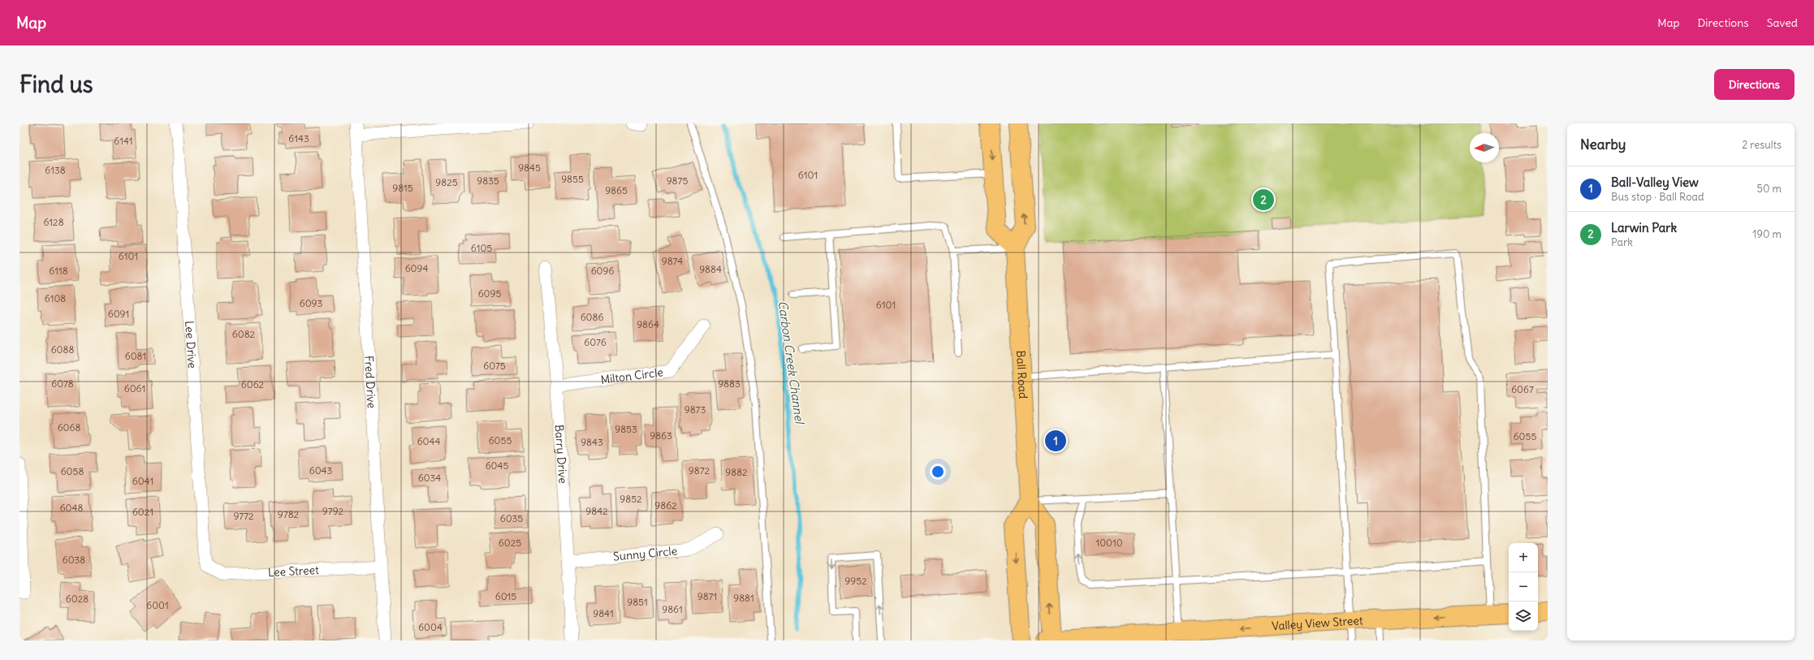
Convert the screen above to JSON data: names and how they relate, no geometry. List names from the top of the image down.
{
  "streets": {
    "main road": ["Ball Road", "Valley View Street"],
    "street": [
      "Lee Drive",
      "Milton Circle",
      "Fred Drive",
      "Barry Drive",
      "Sunny Circle",
      "Lee Street"
    ]
  },
  "crossings": [
    ["Lee Drive", "Lee Street"],
    ["Milton Circle", "Barry Drive"],
    ["Fred Drive", "Lee Street"],
    ["Barry Drive", "Sunny Circle"]
  ],
  "one_way": ["Valley View Street"],
  "water": ["Carbon Creek Channel"],
  "house_numbers": [
    "6143",
    "6141",
    "9845",
    "6138",
    "6101",
    "9855",
    "9835",
    "9875",
    "9825",
    "9815",
    "9865",
    "6128",
    "6105",
    "6101",
    "9874",
    "6094",
    "9884",
    "6118",
    "6096",
    "6095",
    "6108",
    "6093",
    "6101",
    "6091",
    "6086",
    "9864",
    "6082",
    "6076",
    "6088",
    "6081",
    "6075",
    "6078",
    "9883",
    "6062",
    "6061",
    "6067",
    "9873",
    "6068",
    "9853",
    "9863",
    "6055",
    "6055",
    "6044",
    "9843",
    "6045",
    "6043",
    "9872",
    "6058",
    "9882",
    "6034",
    "6041",
    "9852",
    "9862",
    "6048",
    "9792",
    "9842",
    "6021",
    "9782",
    "9772",
    "6035",
    "6025",
    "10010",
    "6038",
    "9952",
    "6015",
    "9871",
    "9881",
    "6028",
    "9851",
    "6001",
    "9861",
    "9841",
    "6004"
  ],
  "north": "left",
  "page": {
    "header": "Map",
    "nav": ["Map", "Directions", "Saved"],
    "buttons": "Directions",
    "title": "Find us",
    "heading": ["Nearby", "2 results"],
    "list": [
      {
        "mark": "1",
        "name": "Ball-Valley View",
        "note": "Bus stop · Ball Road",
        "value": "50 m"
      },
      {
        "mark": "2",
        "name": "Larwin Park",
        "note": "Park",
        "value": "190 m"
      }
    ],
    "pins": ["2", "1"],
    "map_buttons": ["+", "−"]
  }
}
